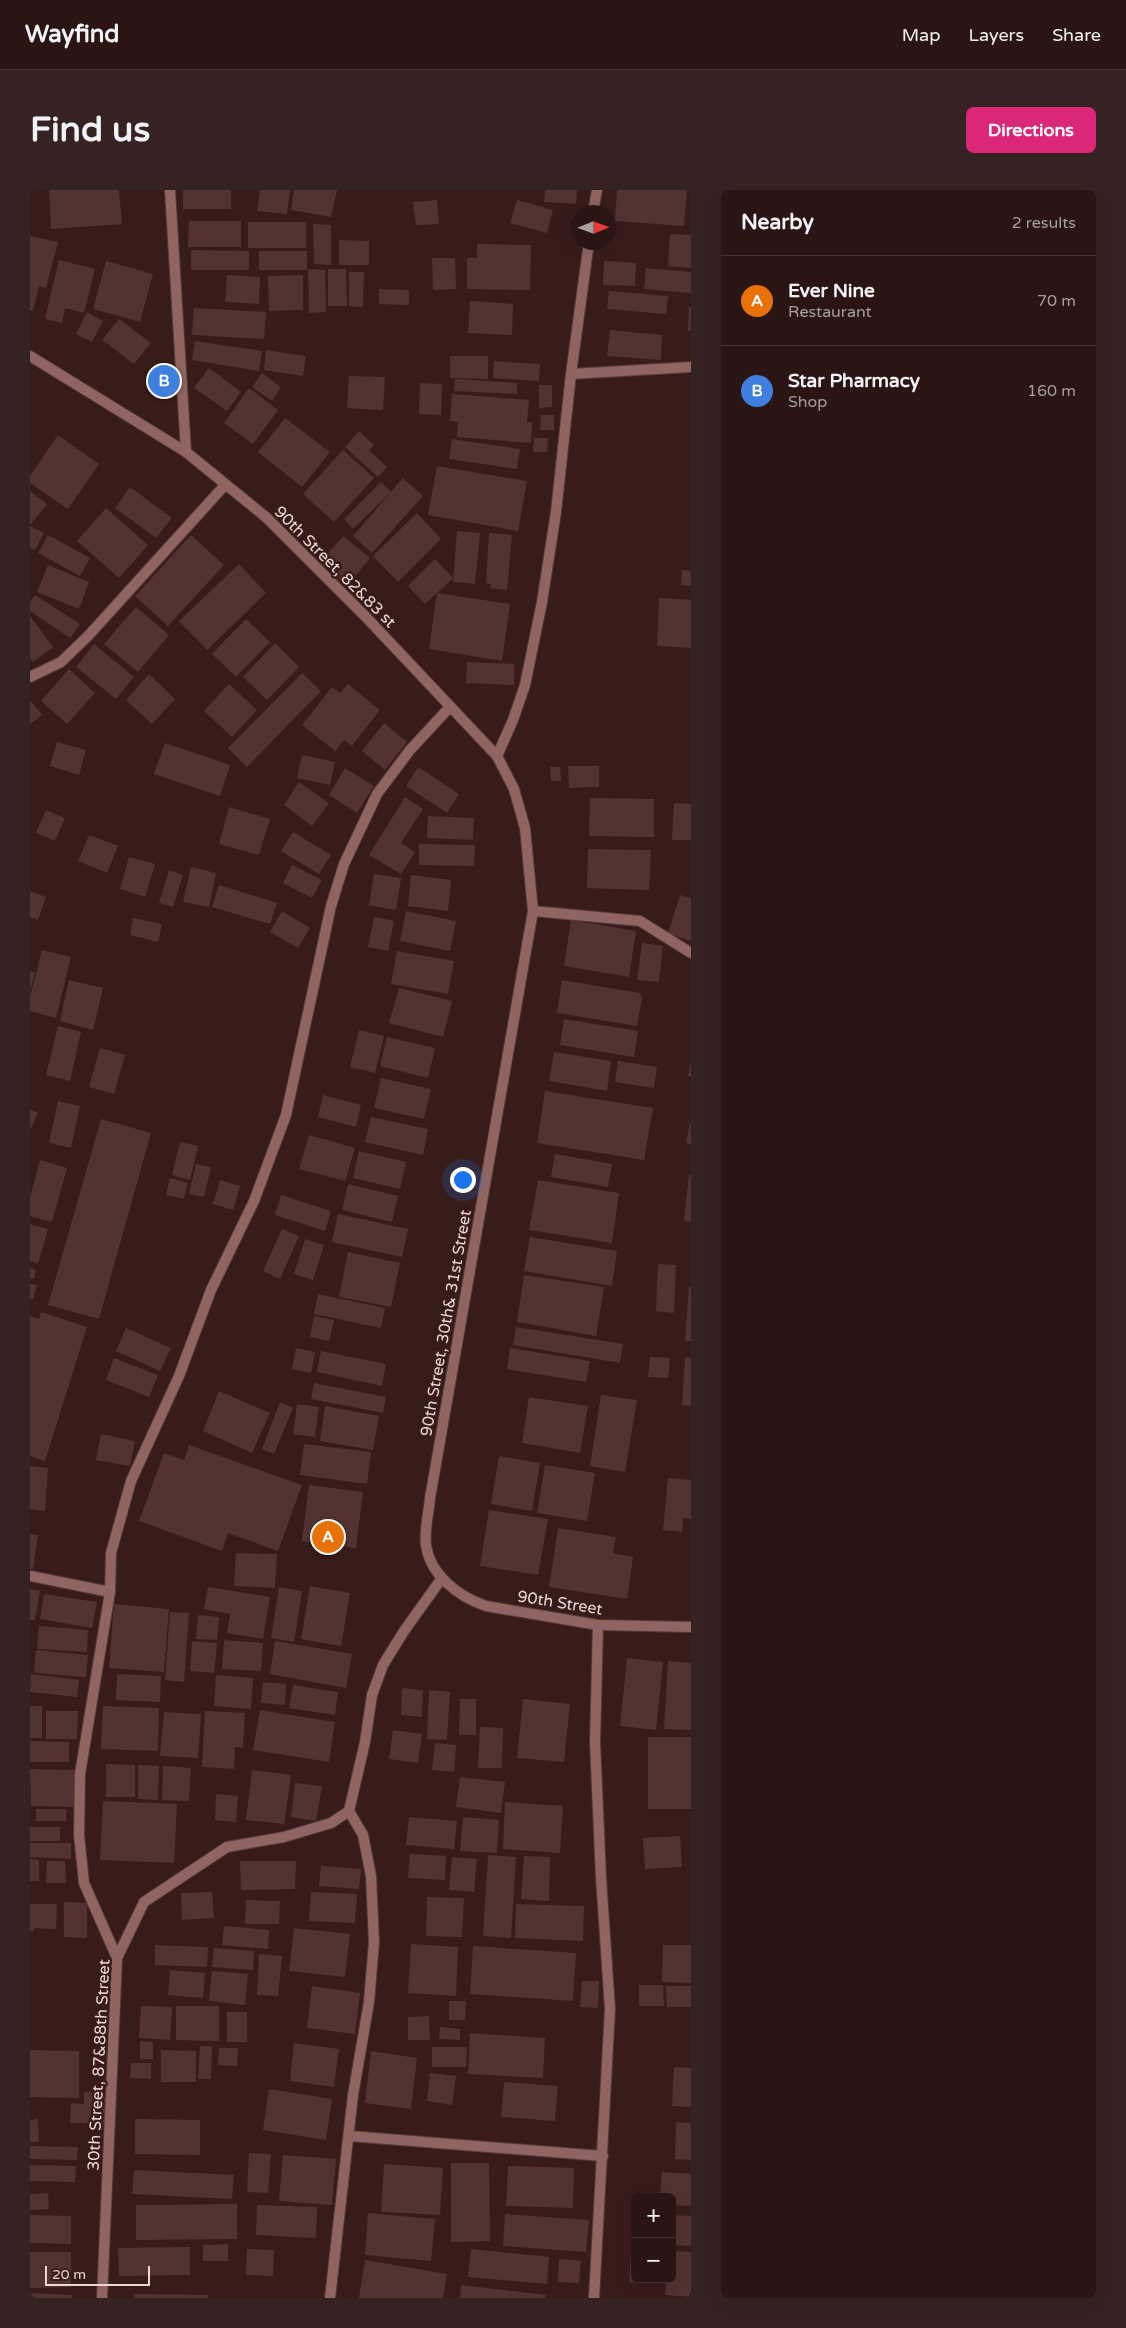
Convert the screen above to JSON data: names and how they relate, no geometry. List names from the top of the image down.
{
  "streets": {
    "street": [
      "90th Street, 82&83 st",
      "90th Street, 30th& 31st Street",
      "90th Street",
      "30th Street, 87&88th Street"
    ]
  },
  "crossings": [
    ["90th Street, 82&83 st", "90th Street, 30th& 31st Street"],
    ["90th Street, 30th& 31st Street", "90th Street"]
  ],
  "scale_bar": "20 m",
  "north": "right",
  "page": {
    "header": "Wayfind",
    "nav": ["Map", "Layers", "Share"],
    "buttons": "Directions",
    "title": "Find us",
    "heading": ["Nearby", "2 results"],
    "list": [
      {
        "mark": "A",
        "name": "Ever Nine",
        "note": "Restaurant",
        "value": "70 m"
      },
      {
        "mark": "B",
        "name": "Star Pharmacy",
        "note": "Shop",
        "value": "160 m"
      }
    ],
    "pins": ["B", "A"],
    "map_buttons": ["+", "−"],
    "scale": "20 m"
  }
}
